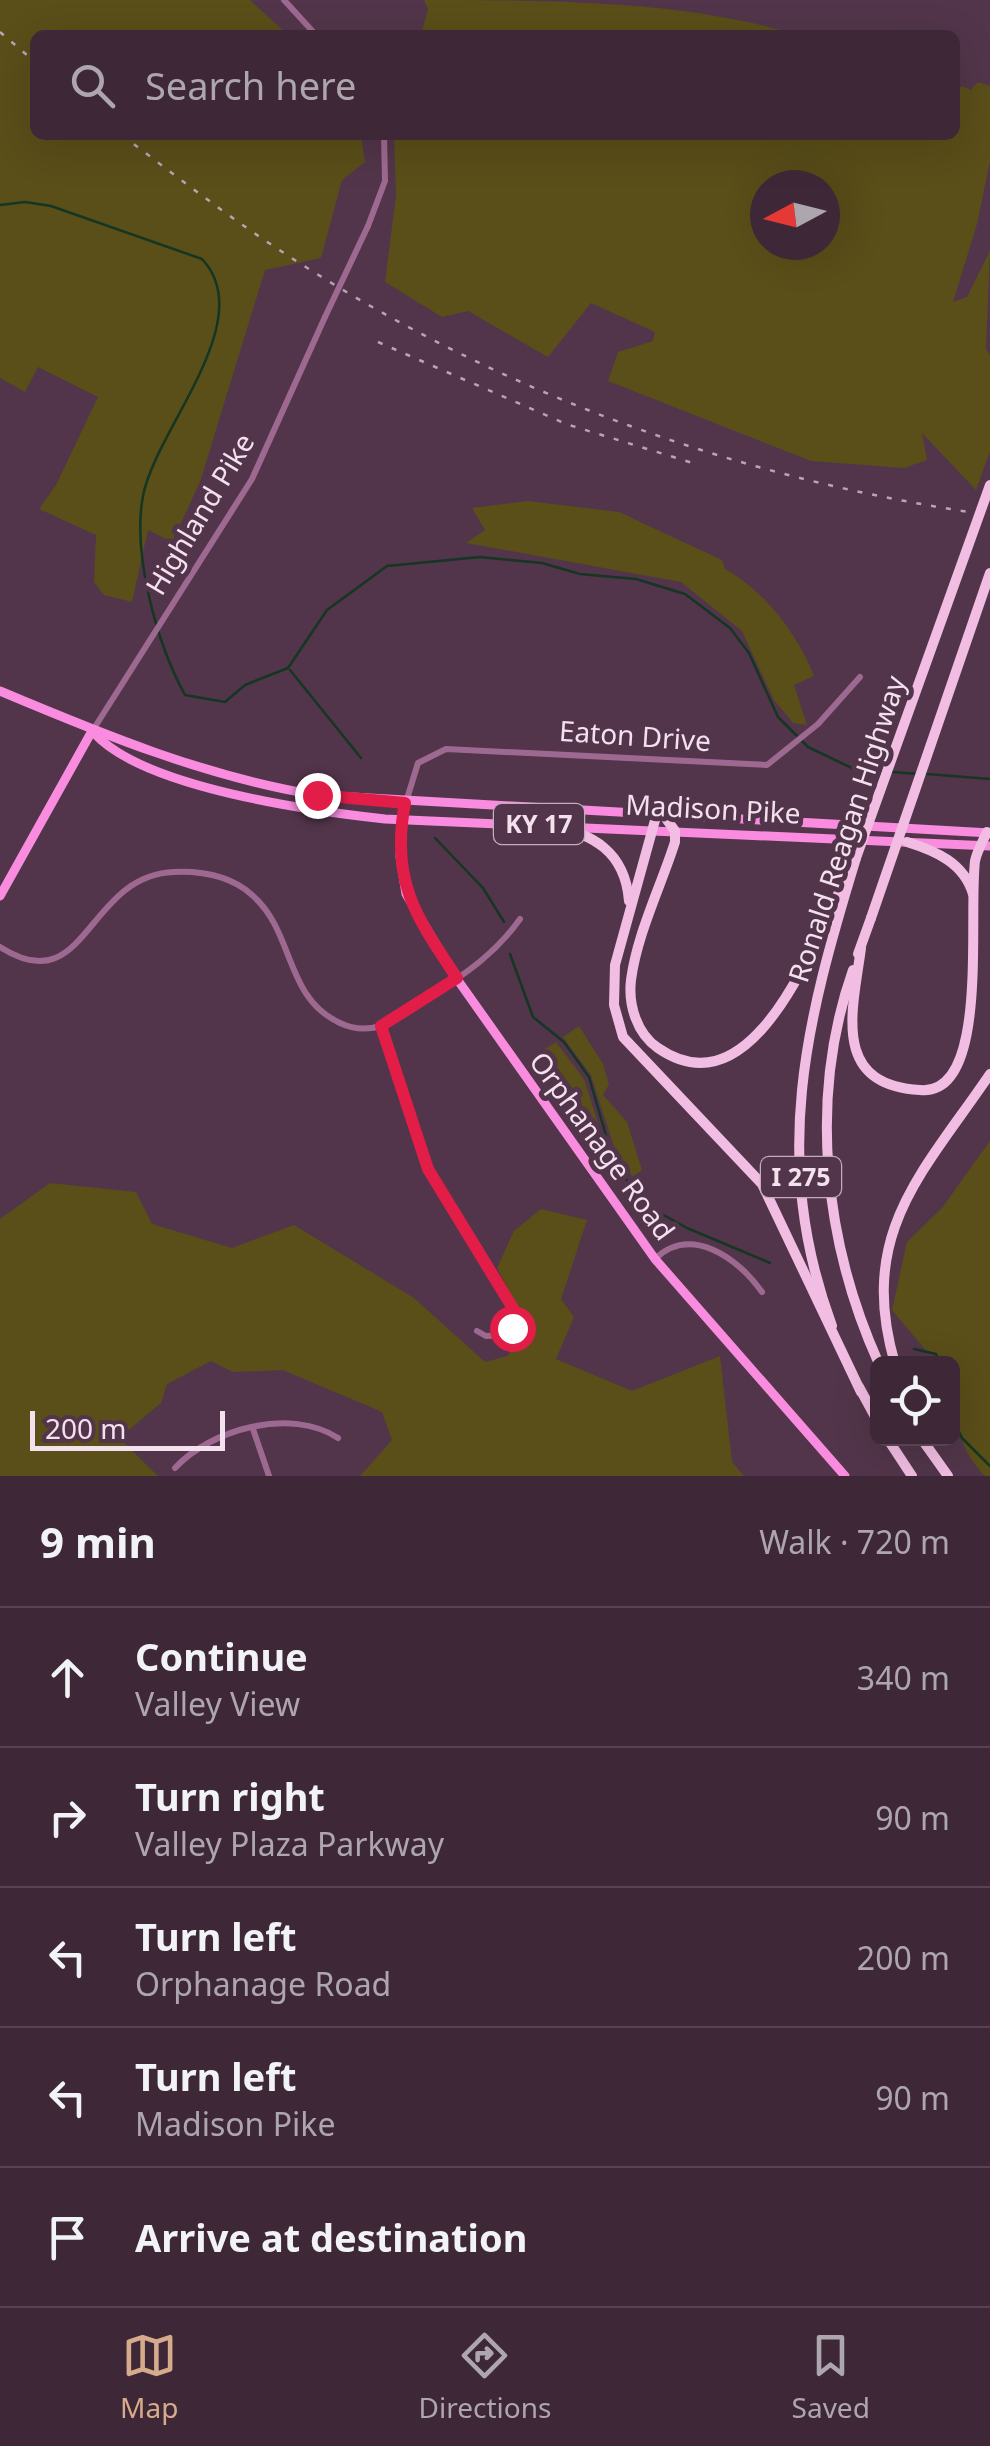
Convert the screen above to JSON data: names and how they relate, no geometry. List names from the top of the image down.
{
  "streets": {
    "highway": ["Ronald Reagan Highway", "I 275"],
    "main road": [
      "Highland Pike",
      "Madison Pike",
      "KY 17",
      "Orphanage Road"
    ],
    "street": ["Eaton Drive"]
  },
  "crossings": [
    ["Highland Pike", "Madison Pike"],
    ["Eaton Drive", "Madison Pike"],
    ["Eaton Drive", "Orphanage Road"],
    ["Madison Pike", "Orphanage Road"]
  ],
  "scale_bar": "200 m",
  "north": "left",
  "page": {
    "search": "Search here",
    "scale": "200 m",
    "heading": ["9 min", "Walk · 720 m"],
    "list": [
      ["Continue", "Valley View", "340 m"],
      ["Turn right", "Valley Plaza Parkway", "90 m"],
      ["Turn left", "Orphanage Road", "200 m"],
      ["Turn left", "Madison Pike", "90 m"],
      "Arrive at destination"
    ],
    "nav": ["Map", "Directions", "Saved"]
  }
}
